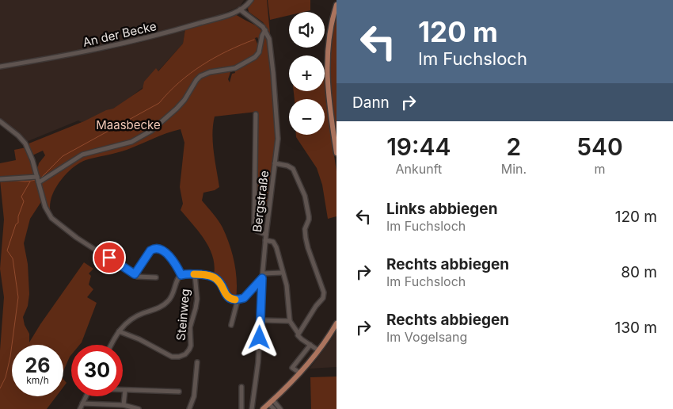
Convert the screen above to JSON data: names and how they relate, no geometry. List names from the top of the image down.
{
  "streets": {
    "street": ["An der Becke", "Bergstraße", "Steinweg"]
  },
  "parks": ["Maasbecke"],
  "page": {
    "turn": ["120 m", "Im Fuchsloch"],
    "map_buttons": ["+", "−"],
    "then": "Dann",
    "eta": [
      "19:44",
      "Ankunft",
      "2",
      "Min.",
      "540",
      "m"
    ],
    "list": [
      {
        "name": "Links abbiegen",
        "note": "Im Fuchsloch",
        "value": "120 m"
      },
      {
        "name": "Rechts abbiegen",
        "note": "Im Fuchsloch",
        "value": "80 m"
      },
      {
        "name": "Rechts abbiegen",
        "note": "Im Vogelsang",
        "value": "130 m"
      }
    ],
    "speed": "26 km/h",
    "limit": "30"
  }
}
